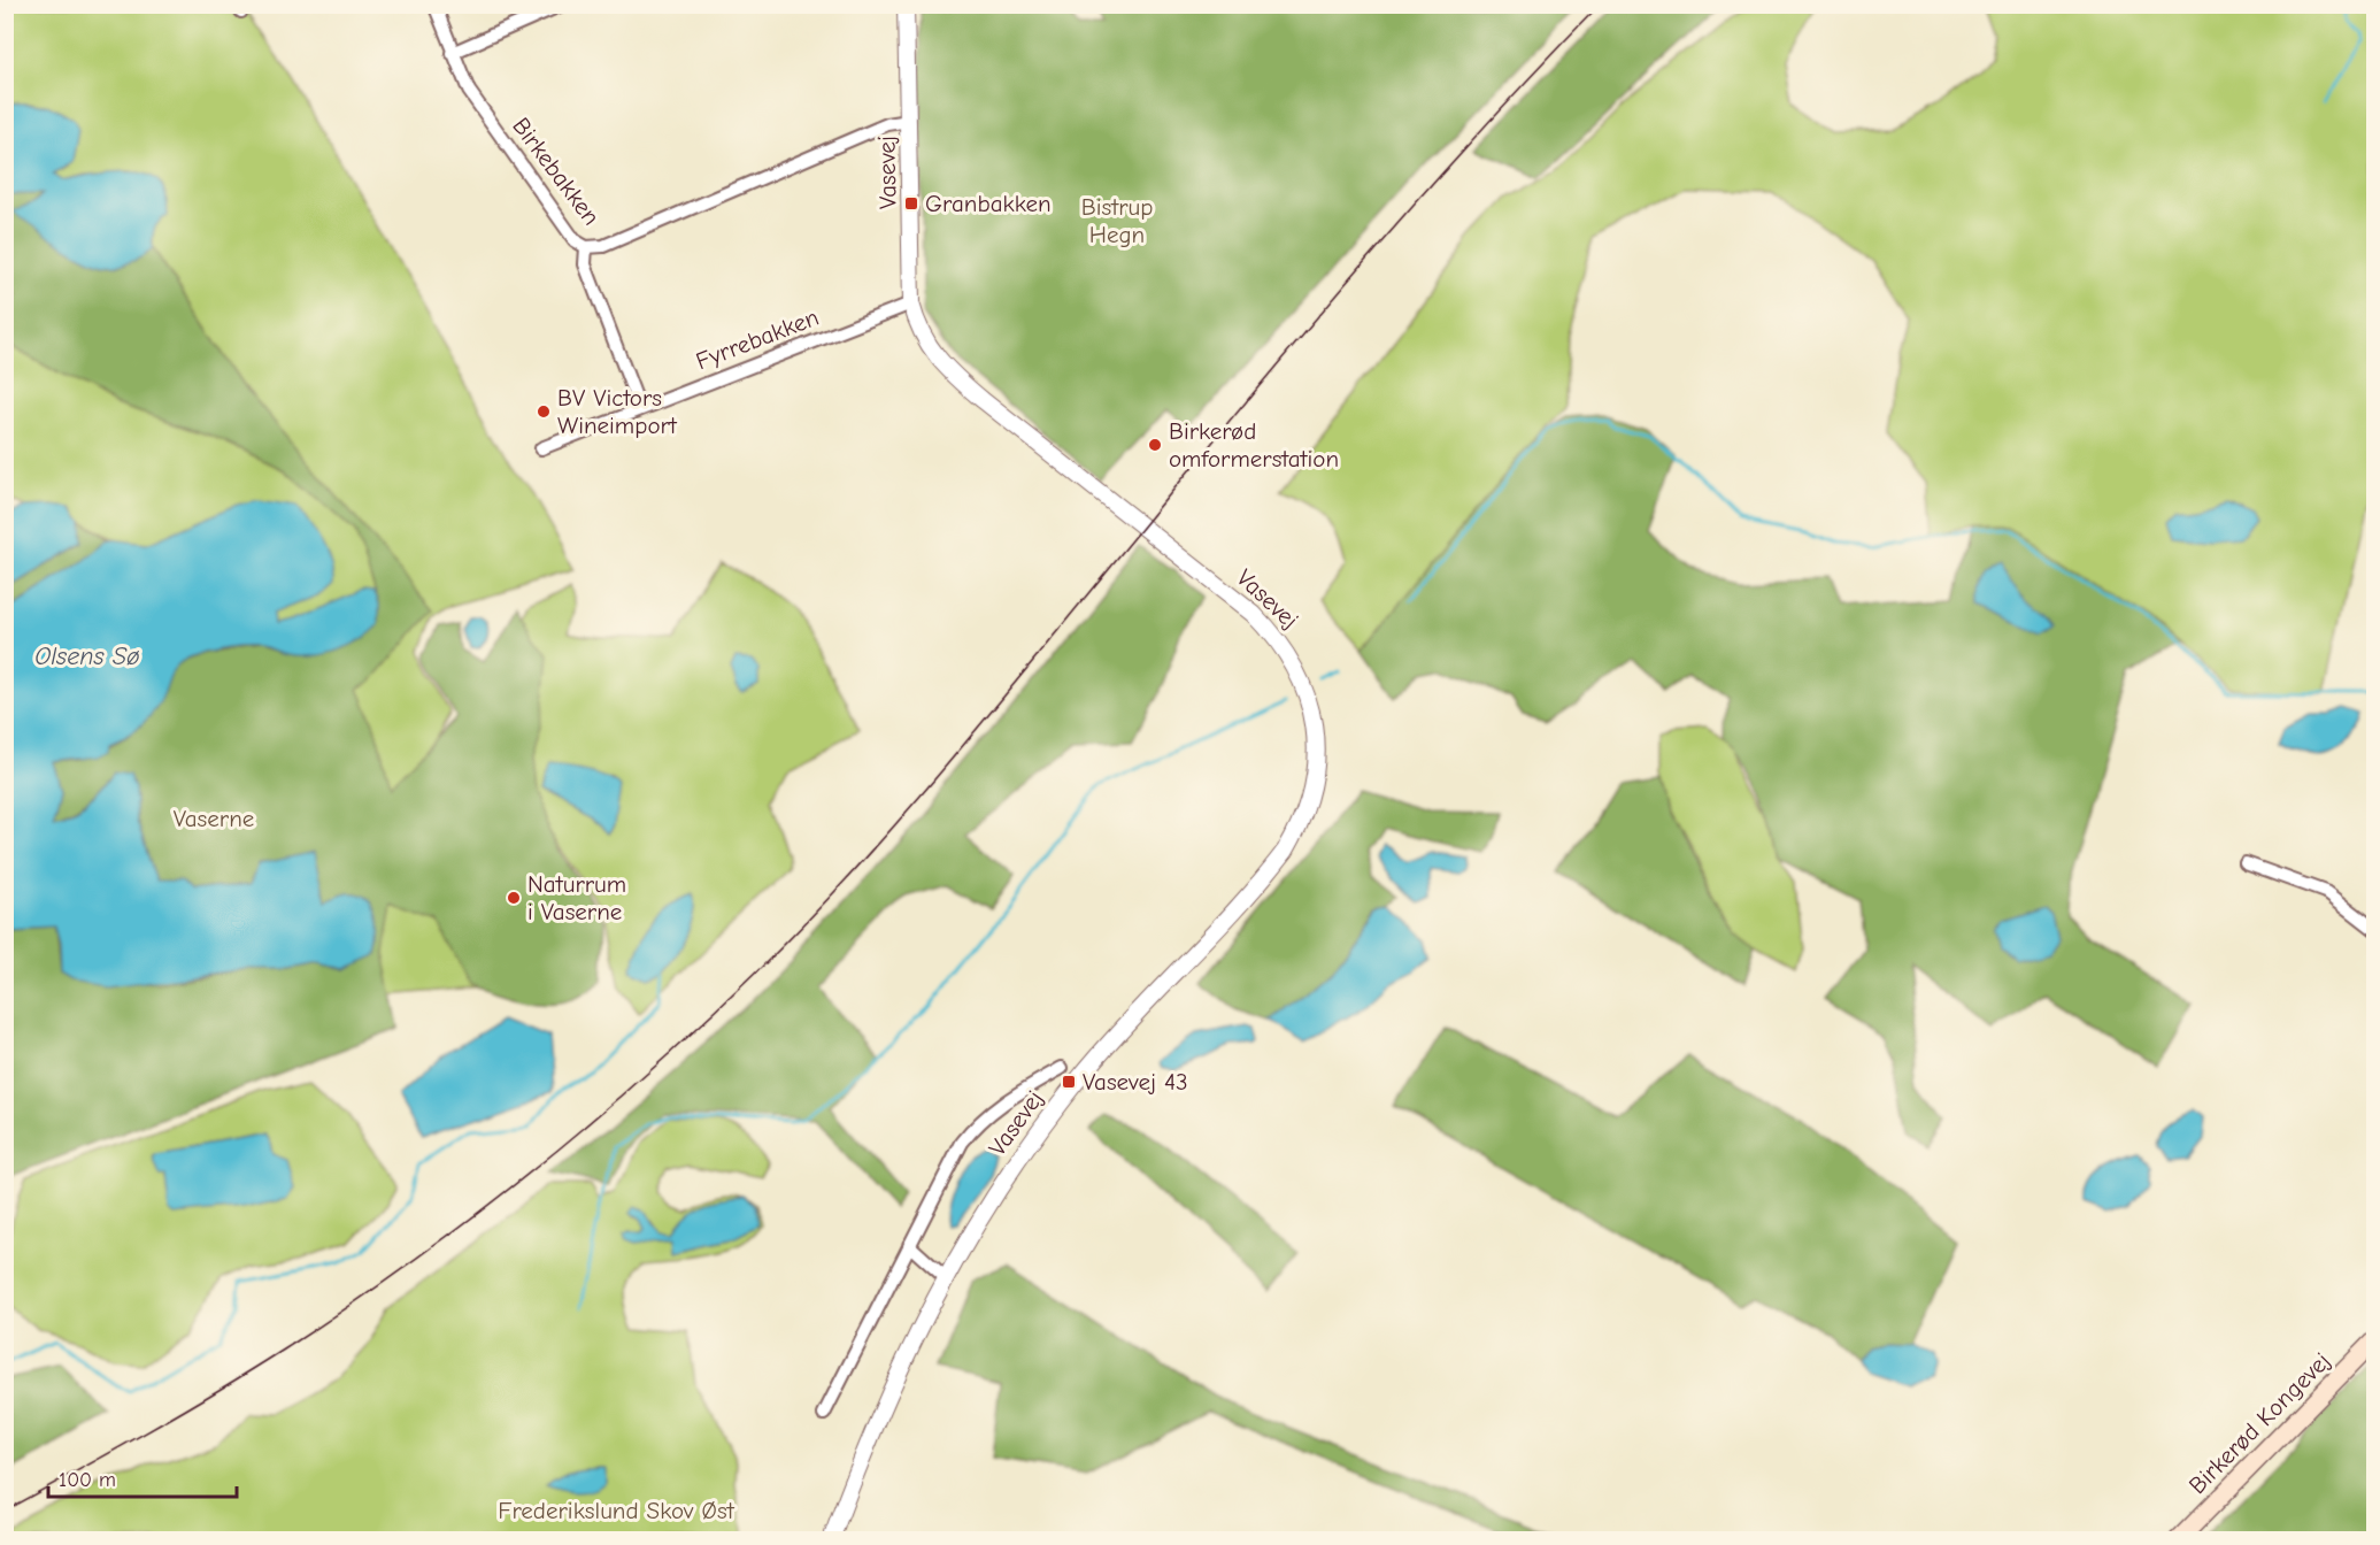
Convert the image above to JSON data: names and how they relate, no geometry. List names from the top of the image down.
{
  "streets": {
    "main road": ["Birkerød Kongevej"],
    "street": ["Birkebakken", "Vasevej", "Fyrrebakken"]
  },
  "crossings": [
    ["Birkebakken", "Fyrrebakken"],
    ["Vasevej", "Fyrrebakken"]
  ],
  "water": ["Olsens Sø"],
  "parks": ["Bistrup Hegn", "Vaserne", "Frederikslund Skov Øst"],
  "places": {
    "transit": ["Granbakken", "Vasevej 43"],
    "other": ["BV Victors Wineimport", "Birkerød omformerstation", "Naturrum i Vaserne"]
  },
  "scale_bar": "100 m"
}
